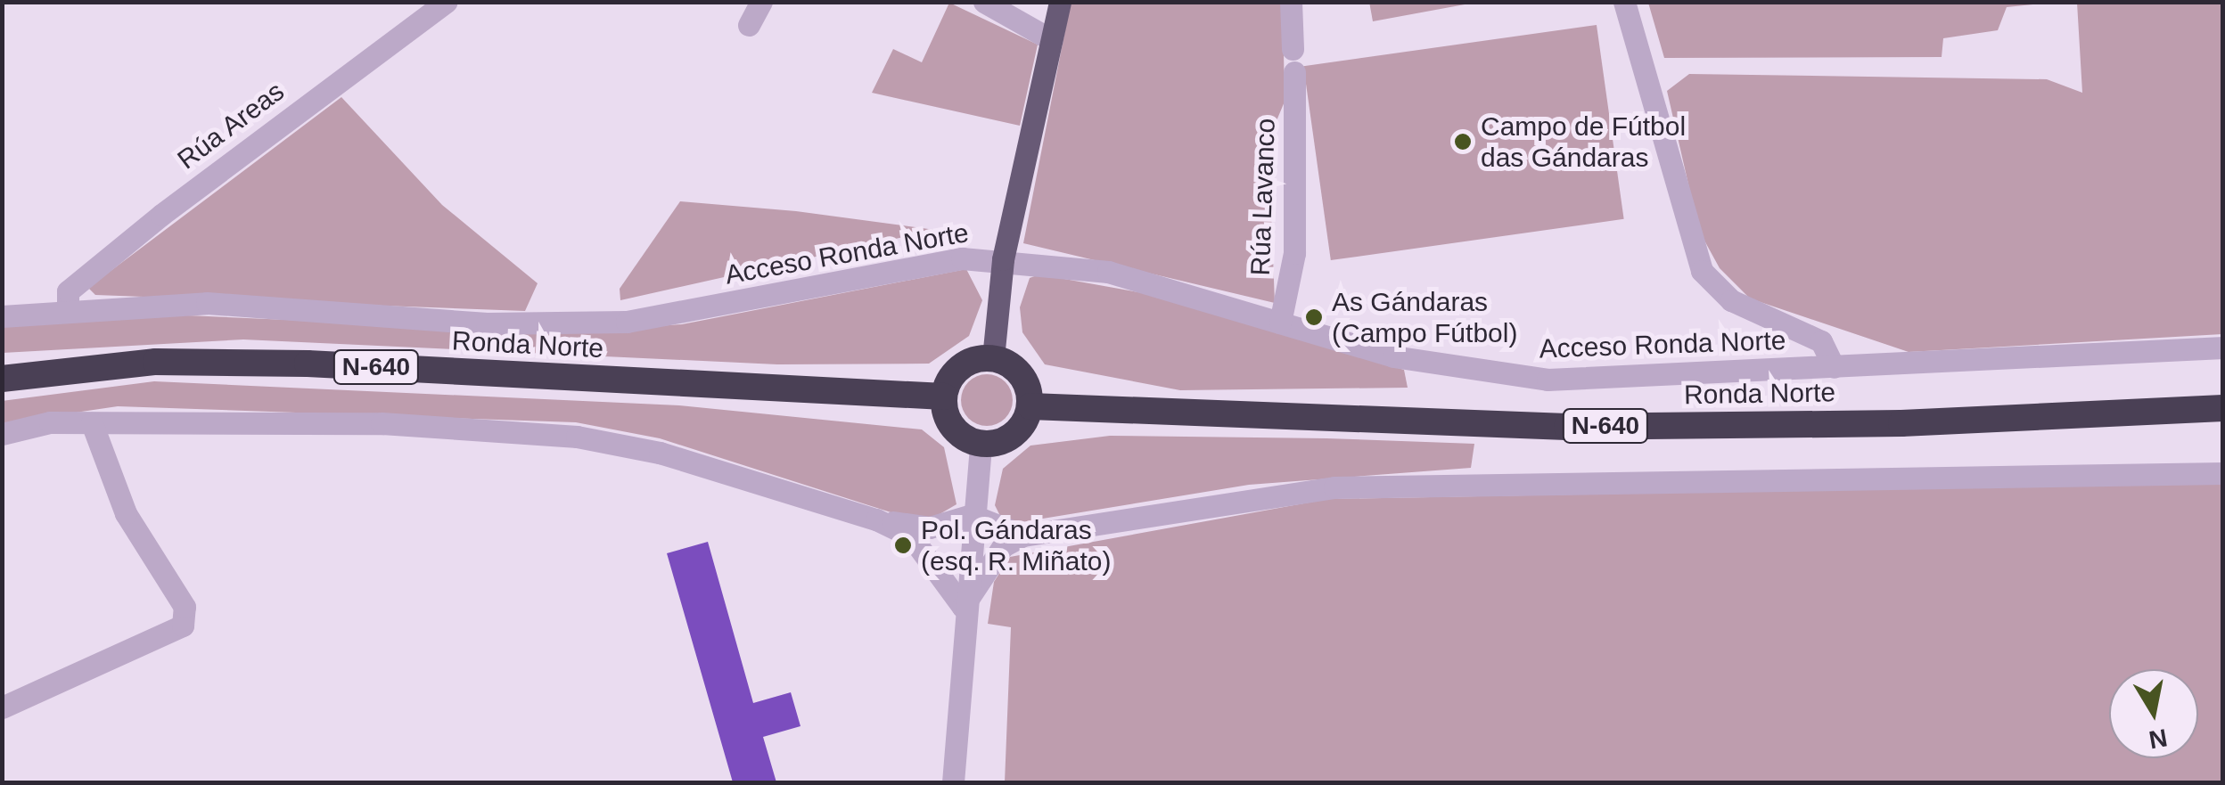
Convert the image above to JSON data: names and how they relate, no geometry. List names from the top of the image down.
{
  "streets": {
    "highway": ["Ronda Norte", "N-640"],
    "street": ["Rúa Areas", "Rúa Lavanco", "Acceso Ronda Norte"]
  },
  "crossings": [
    ["Rúa Areas", "Acceso Ronda Norte"],
    ["Rúa Lavanco", "Acceso Ronda Norte"]
  ],
  "places": ["Campo de Fútbol das Gándaras", "As Gándaras (Campo Fútbol)", "Pol. Gándaras (esq. R. Miñato)"],
  "north": "bottom"
}
